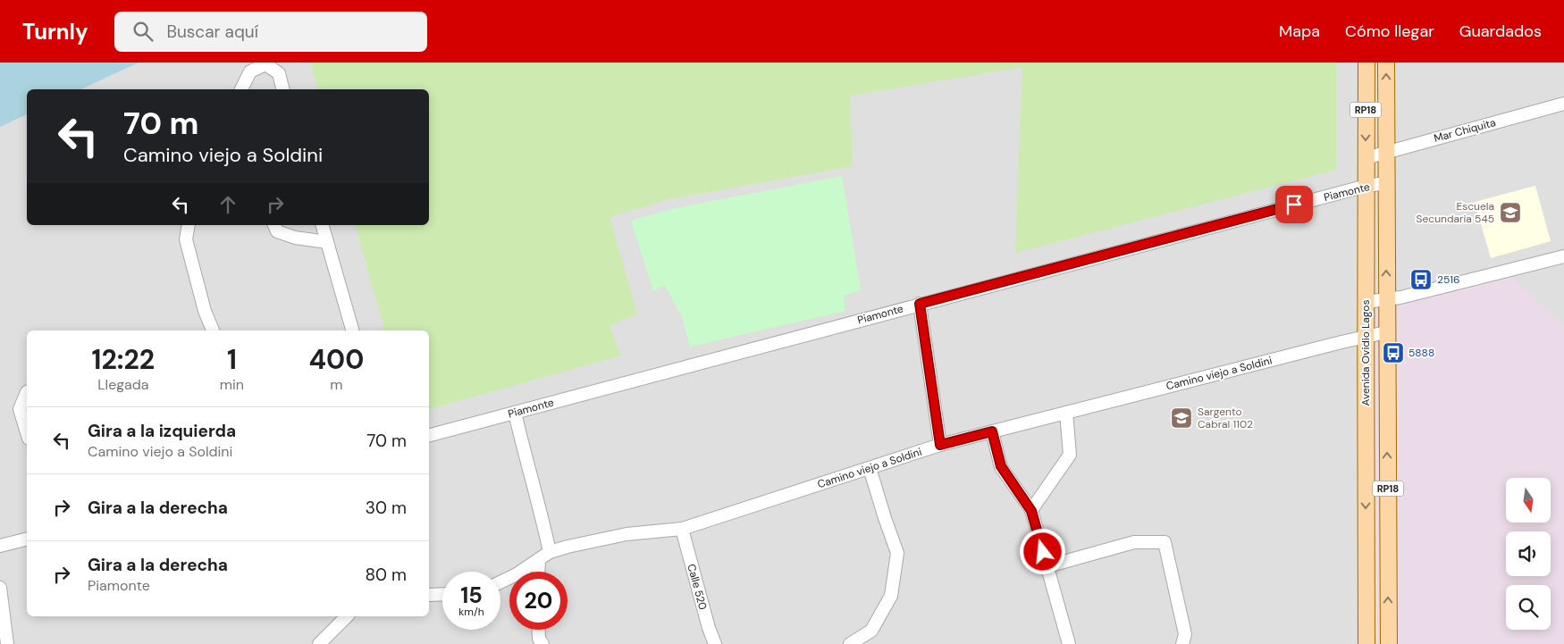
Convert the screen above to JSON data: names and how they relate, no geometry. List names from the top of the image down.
{
  "streets": {
    "main road": ["RP18", "Avenida Ovidio Lagos"],
    "street": [
      "Mar Chiquita",
      "Piamonte",
      "Camino viejo a Soldini",
      "Calle 520"
    ]
  },
  "crossings": [
    ["Mar Chiquita", "Avenida Ovidio Lagos"],
    ["Piamonte", "Avenida Ovidio Lagos"],
    ["Avenida Ovidio Lagos", "Camino viejo a Soldini"],
    ["Camino viejo a Soldini", "Calle 520"]
  ],
  "places": {
    "school or university": ["Escuela Secundaria 545", "Sargento Cabral 1102"],
    "bus stop": ["2516", "5888"]
  },
  "north": "bottom",
  "page": {
    "header": "Turnly",
    "search": "Buscar aquí",
    "nav": ["Mapa", "Cómo llegar", "Guardados"],
    "turn": ["70 m", "Camino viejo a Soldini"],
    "eta": [
      "12:22",
      "Llegada",
      "1",
      "min",
      "400",
      "m"
    ],
    "list": [
      {
        "name": "Gira a la izquierda",
        "note": "Camino viejo a Soldini",
        "value": "70 m"
      },
      {
        "name": "Gira a la derecha",
        "value": "30 m"
      },
      {
        "name": "Gira a la derecha",
        "note": "Piamonte",
        "value": "80 m"
      }
    ],
    "speed": "15 km/h",
    "limit": "20"
  }
}
